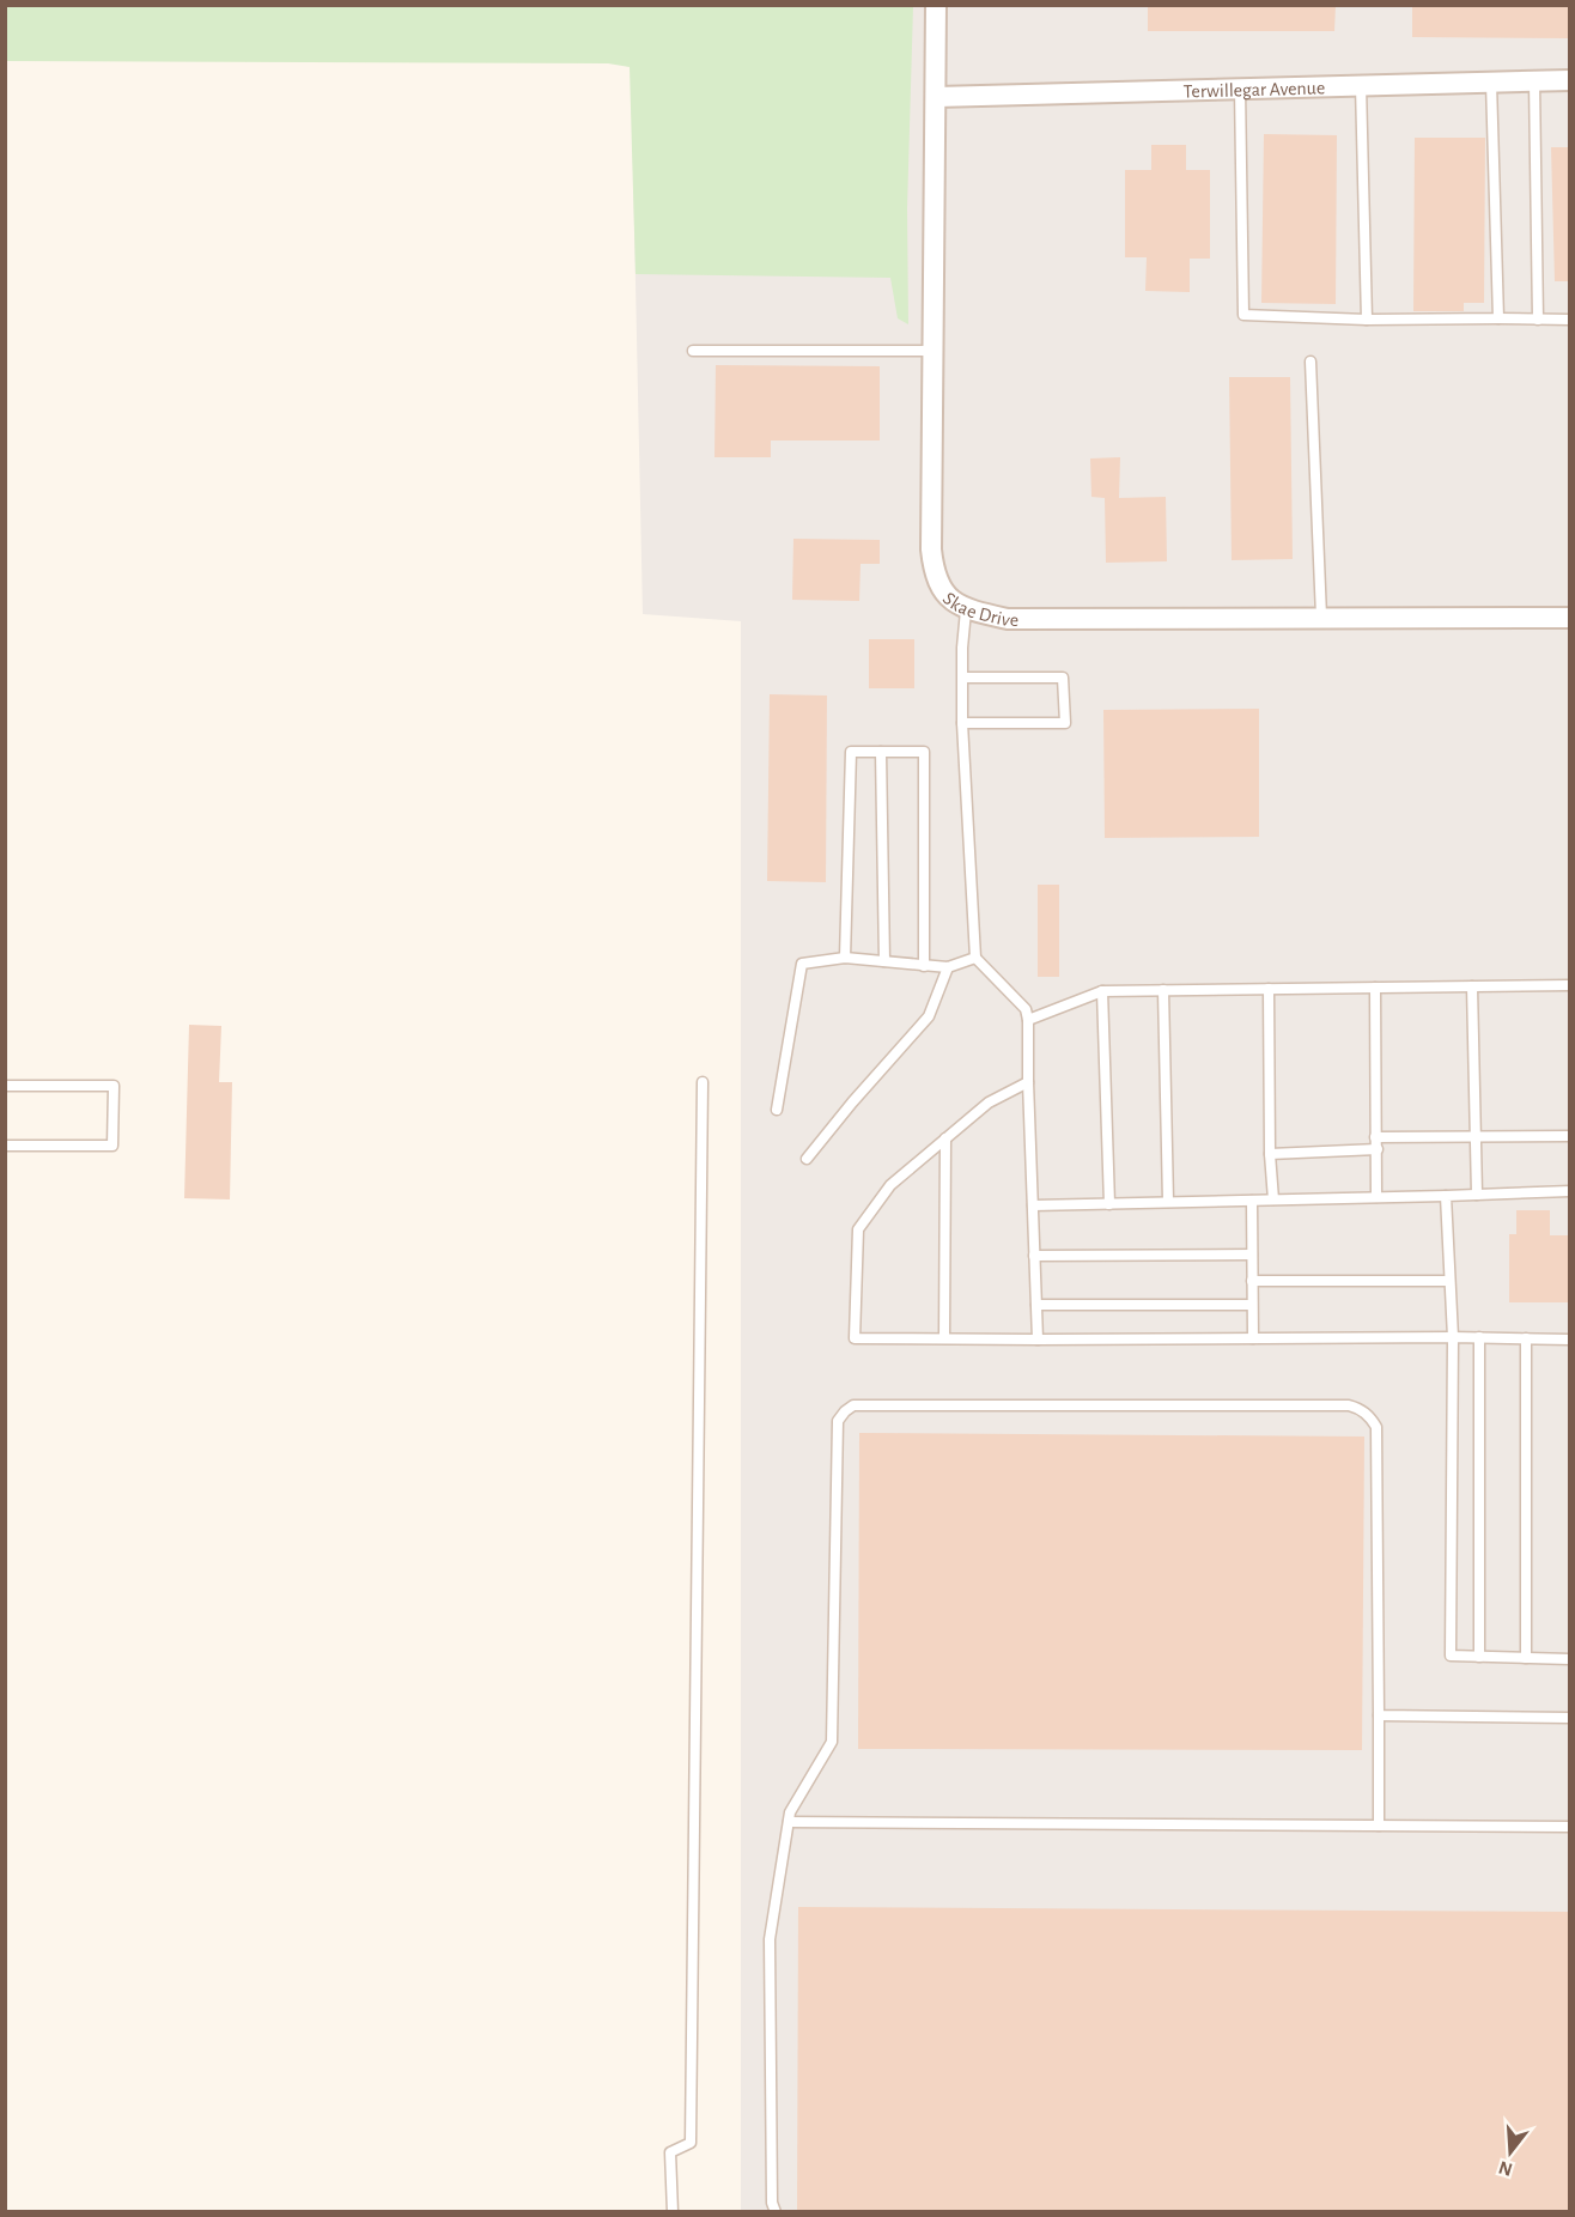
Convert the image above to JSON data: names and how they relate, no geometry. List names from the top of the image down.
{
  "streets": {
    "street": ["Terwillegar Avenue", "Skae Drive"]
  },
  "crossings": [
    ["Terwillegar Avenue", "Skae Drive"]
  ],
  "north": "bottom"
}
